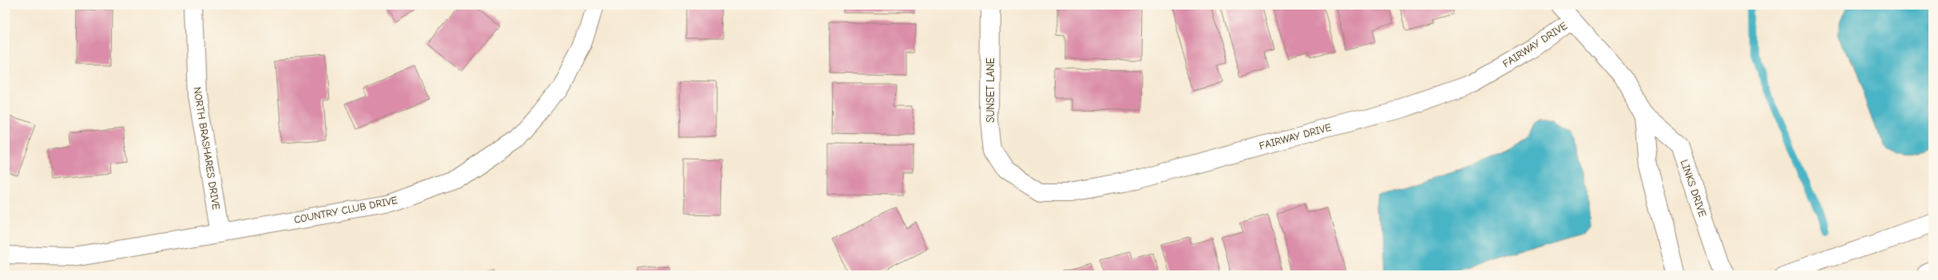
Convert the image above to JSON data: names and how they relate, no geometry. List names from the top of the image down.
{
  "streets": {
    "street": [
      "FAIRWAY DRIVE",
      "SUNSET LANE",
      "NORTH BRASHARES DRIVE",
      "LINKS DRIVE",
      "COUNTRY CLUB DRIVE"
    ]
  },
  "crossings": [
    ["FAIRWAY DRIVE", "SUNSET LANE"],
    ["FAIRWAY DRIVE", "LINKS DRIVE"],
    ["NORTH BRASHARES DRIVE", "COUNTRY CLUB DRIVE"]
  ]
}
